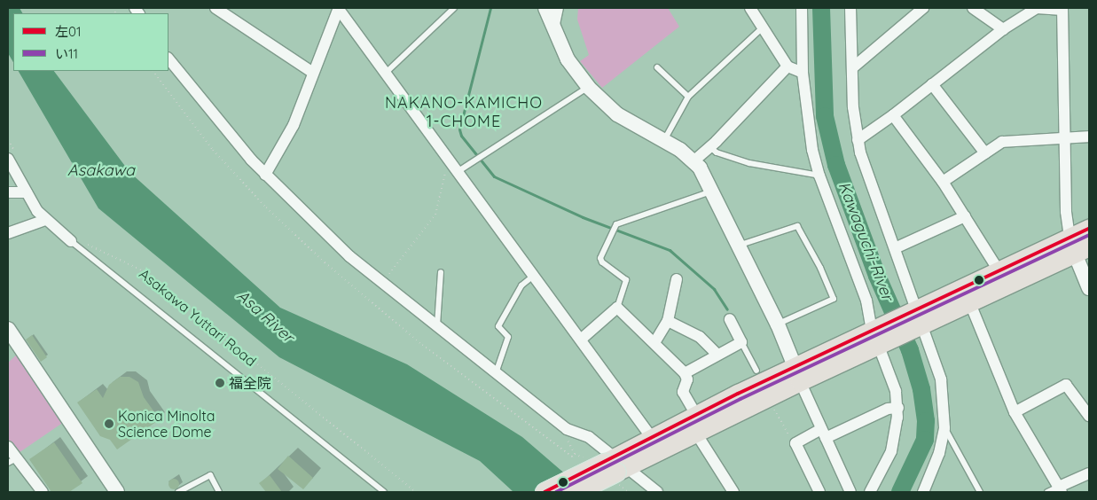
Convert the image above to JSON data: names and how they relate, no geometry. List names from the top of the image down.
{
  "streets": {
    "path": ["Asakawa Yuttari Road"]
  },
  "districts": ["NAKANO-KAMICHO 1-CHOME"],
  "water": ["Asakawa", "Kawaguchi-River", "Asa River"],
  "places": ["福全院", "Konica Minolta Science Dome"],
  "lines": ["transit line 左01", "transit line い11"],
  "legend": ["左01", "い11"]
}
